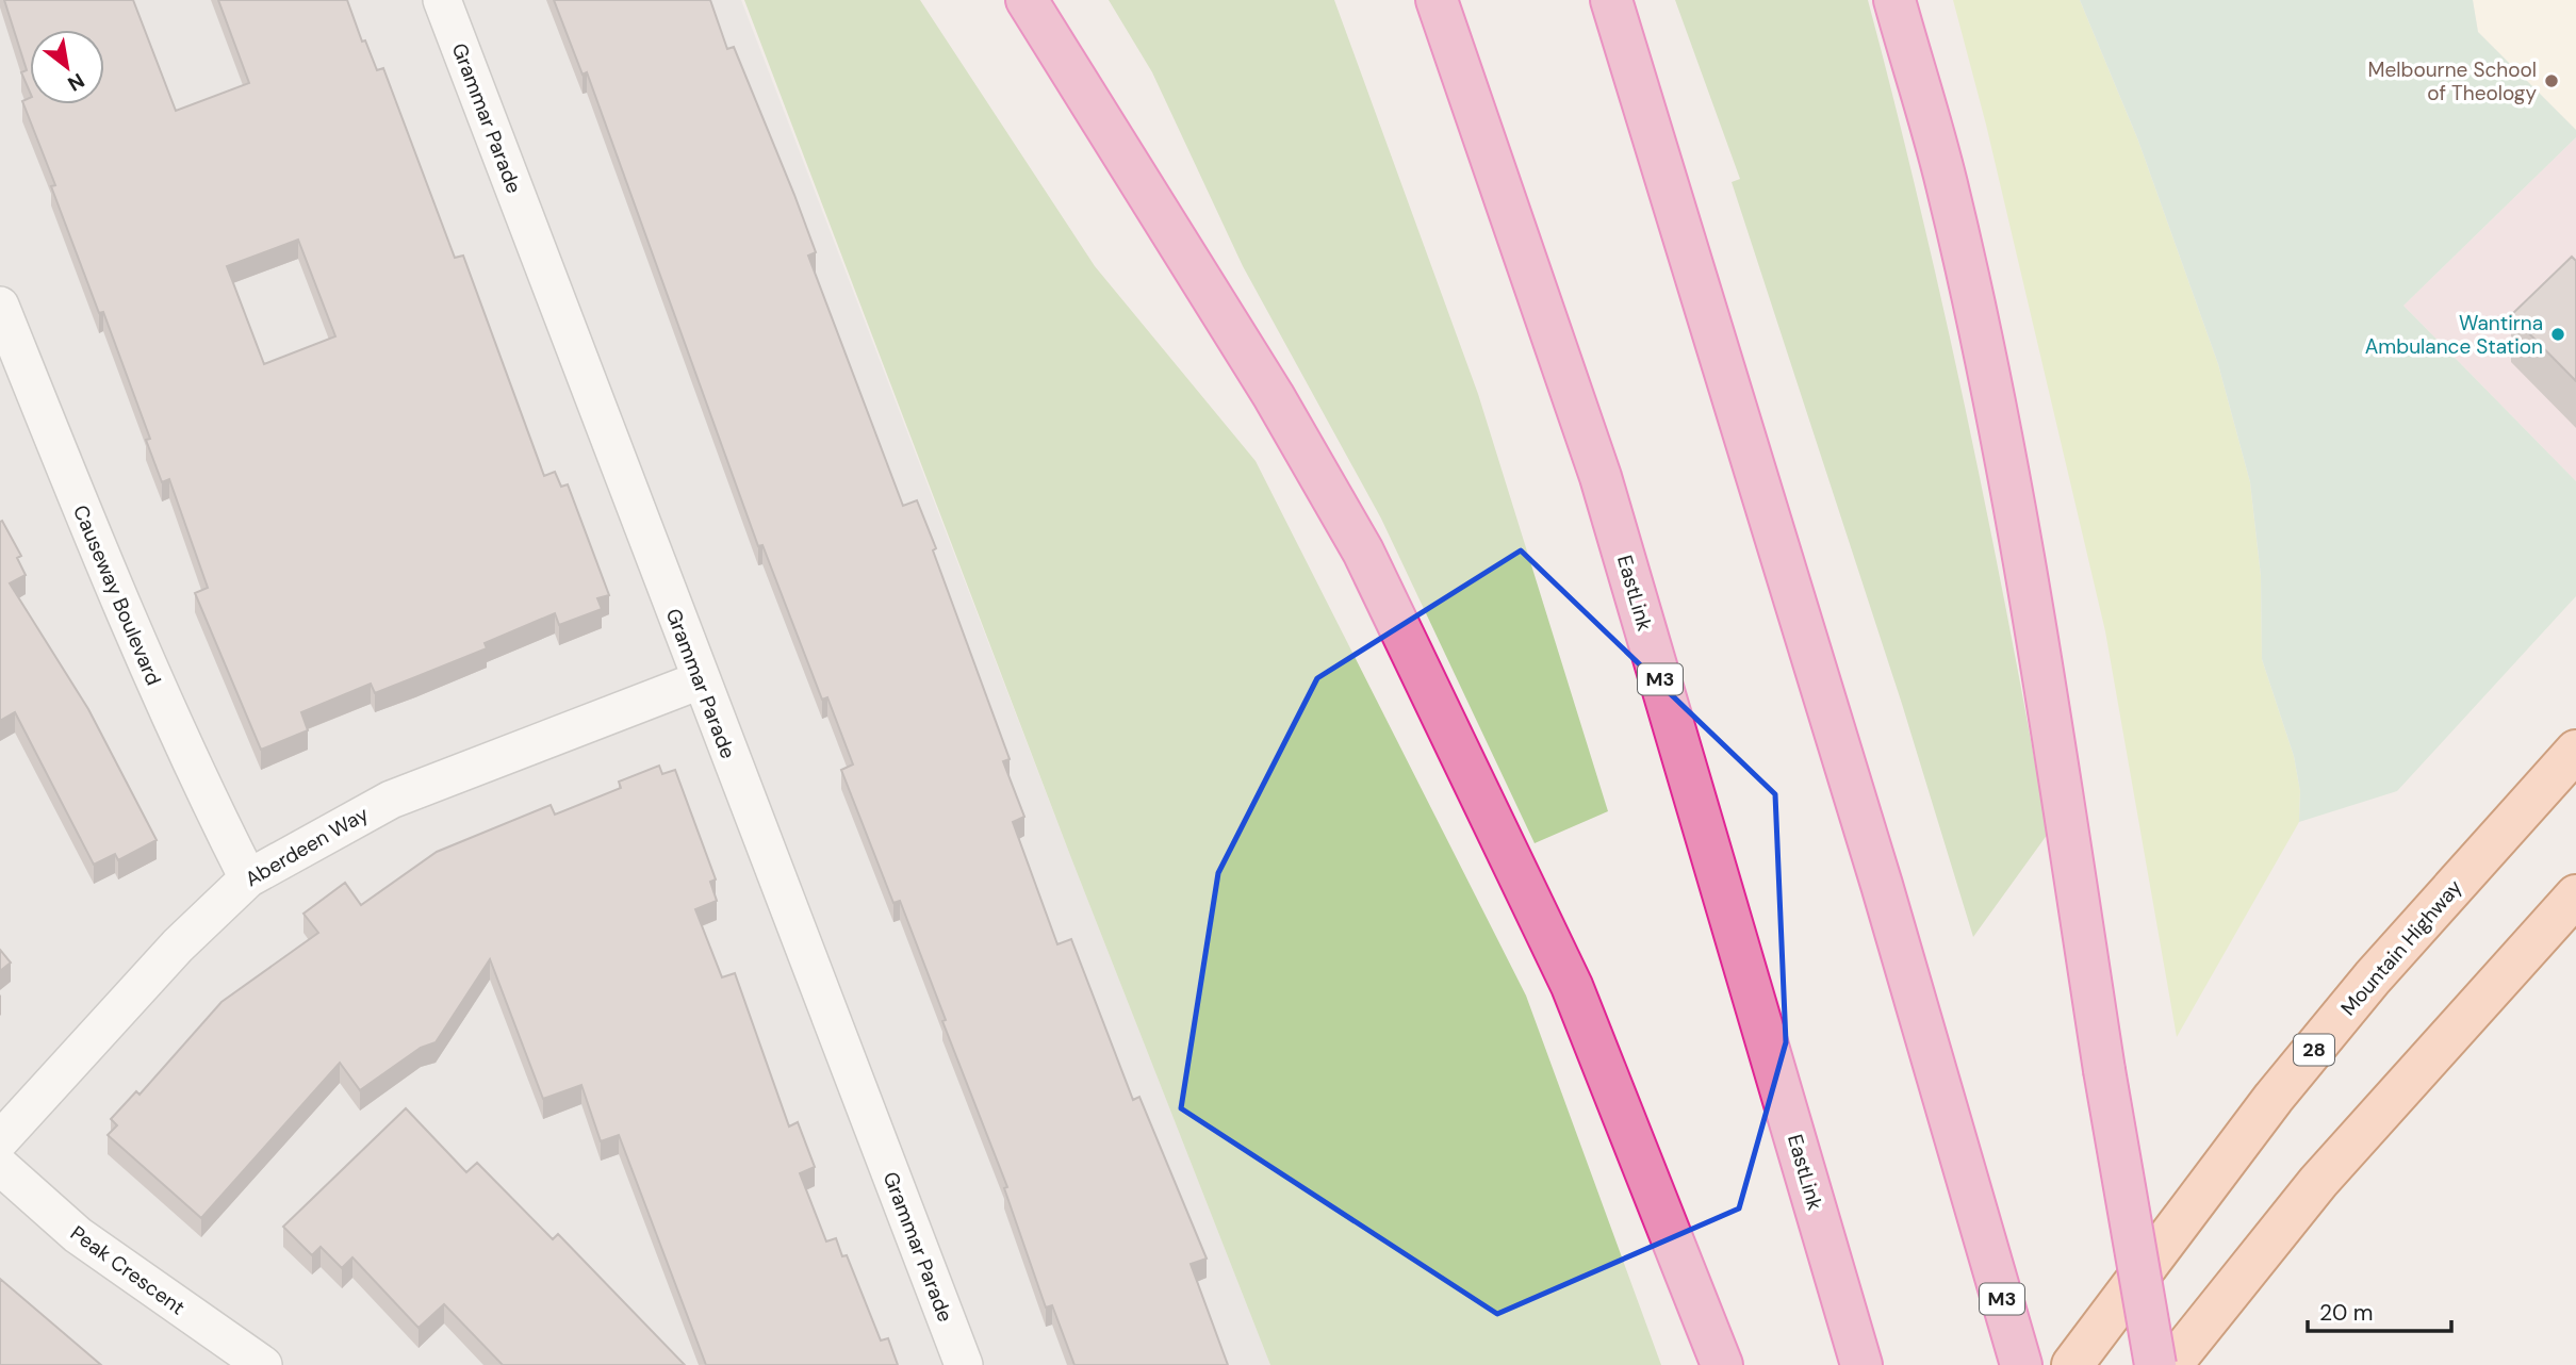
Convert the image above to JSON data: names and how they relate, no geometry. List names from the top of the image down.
{
  "streets": {
    "highway": ["EastLink", "M3"],
    "main road": ["Mountain Highway", "28"],
    "street": [
      "Grammar Parade",
      "Causeway Boulevard",
      "Aberdeen Way",
      "Peak Crescent"
    ]
  },
  "crossings": [
    ["Grammar Parade", "Aberdeen Way"],
    ["Causeway Boulevard", "Aberdeen Way"]
  ],
  "places": ["Melbourne School of Theology", "Wantirna Ambulance Station"],
  "scale_bar": "20 m",
  "north": "bottom right"
}
